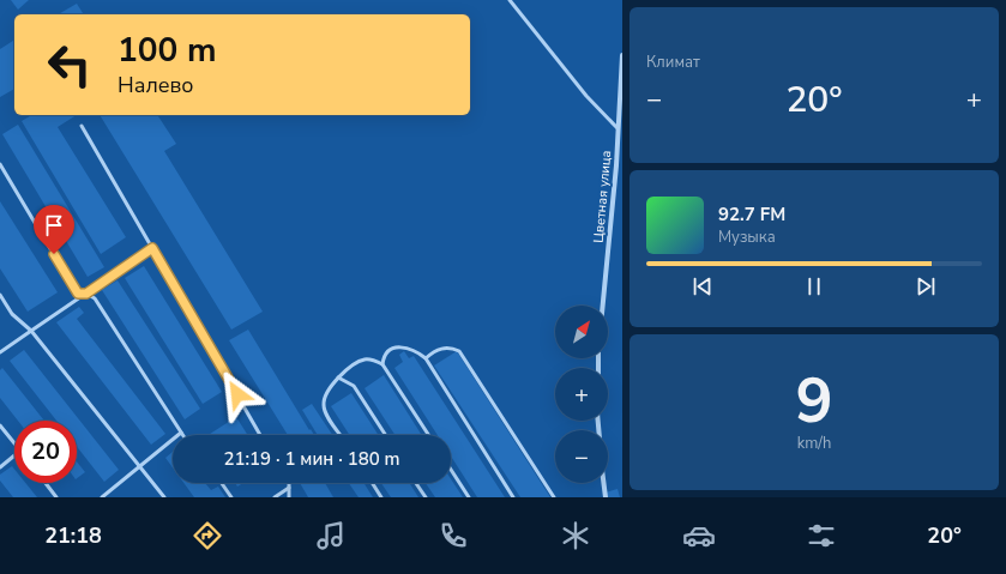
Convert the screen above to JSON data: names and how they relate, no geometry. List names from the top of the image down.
{
  "streets": {
    "street": ["Цветная улица"]
  },
  "north": "top right",
  "page": {
    "tile": [
      "Климат",
      ["9", "km/h"]
    ],
    "turn": ["100 m", "Налево"],
    "heat": ["−", "20°", "+"],
    "song": ["92.7 FM", "Музыка"],
    "map_buttons": ["+", "−"],
    "limit": "20",
    "trip": "21:19 · 1 мин · 180 m",
    "tabs": ["21:18", "20°"]
  }
}
